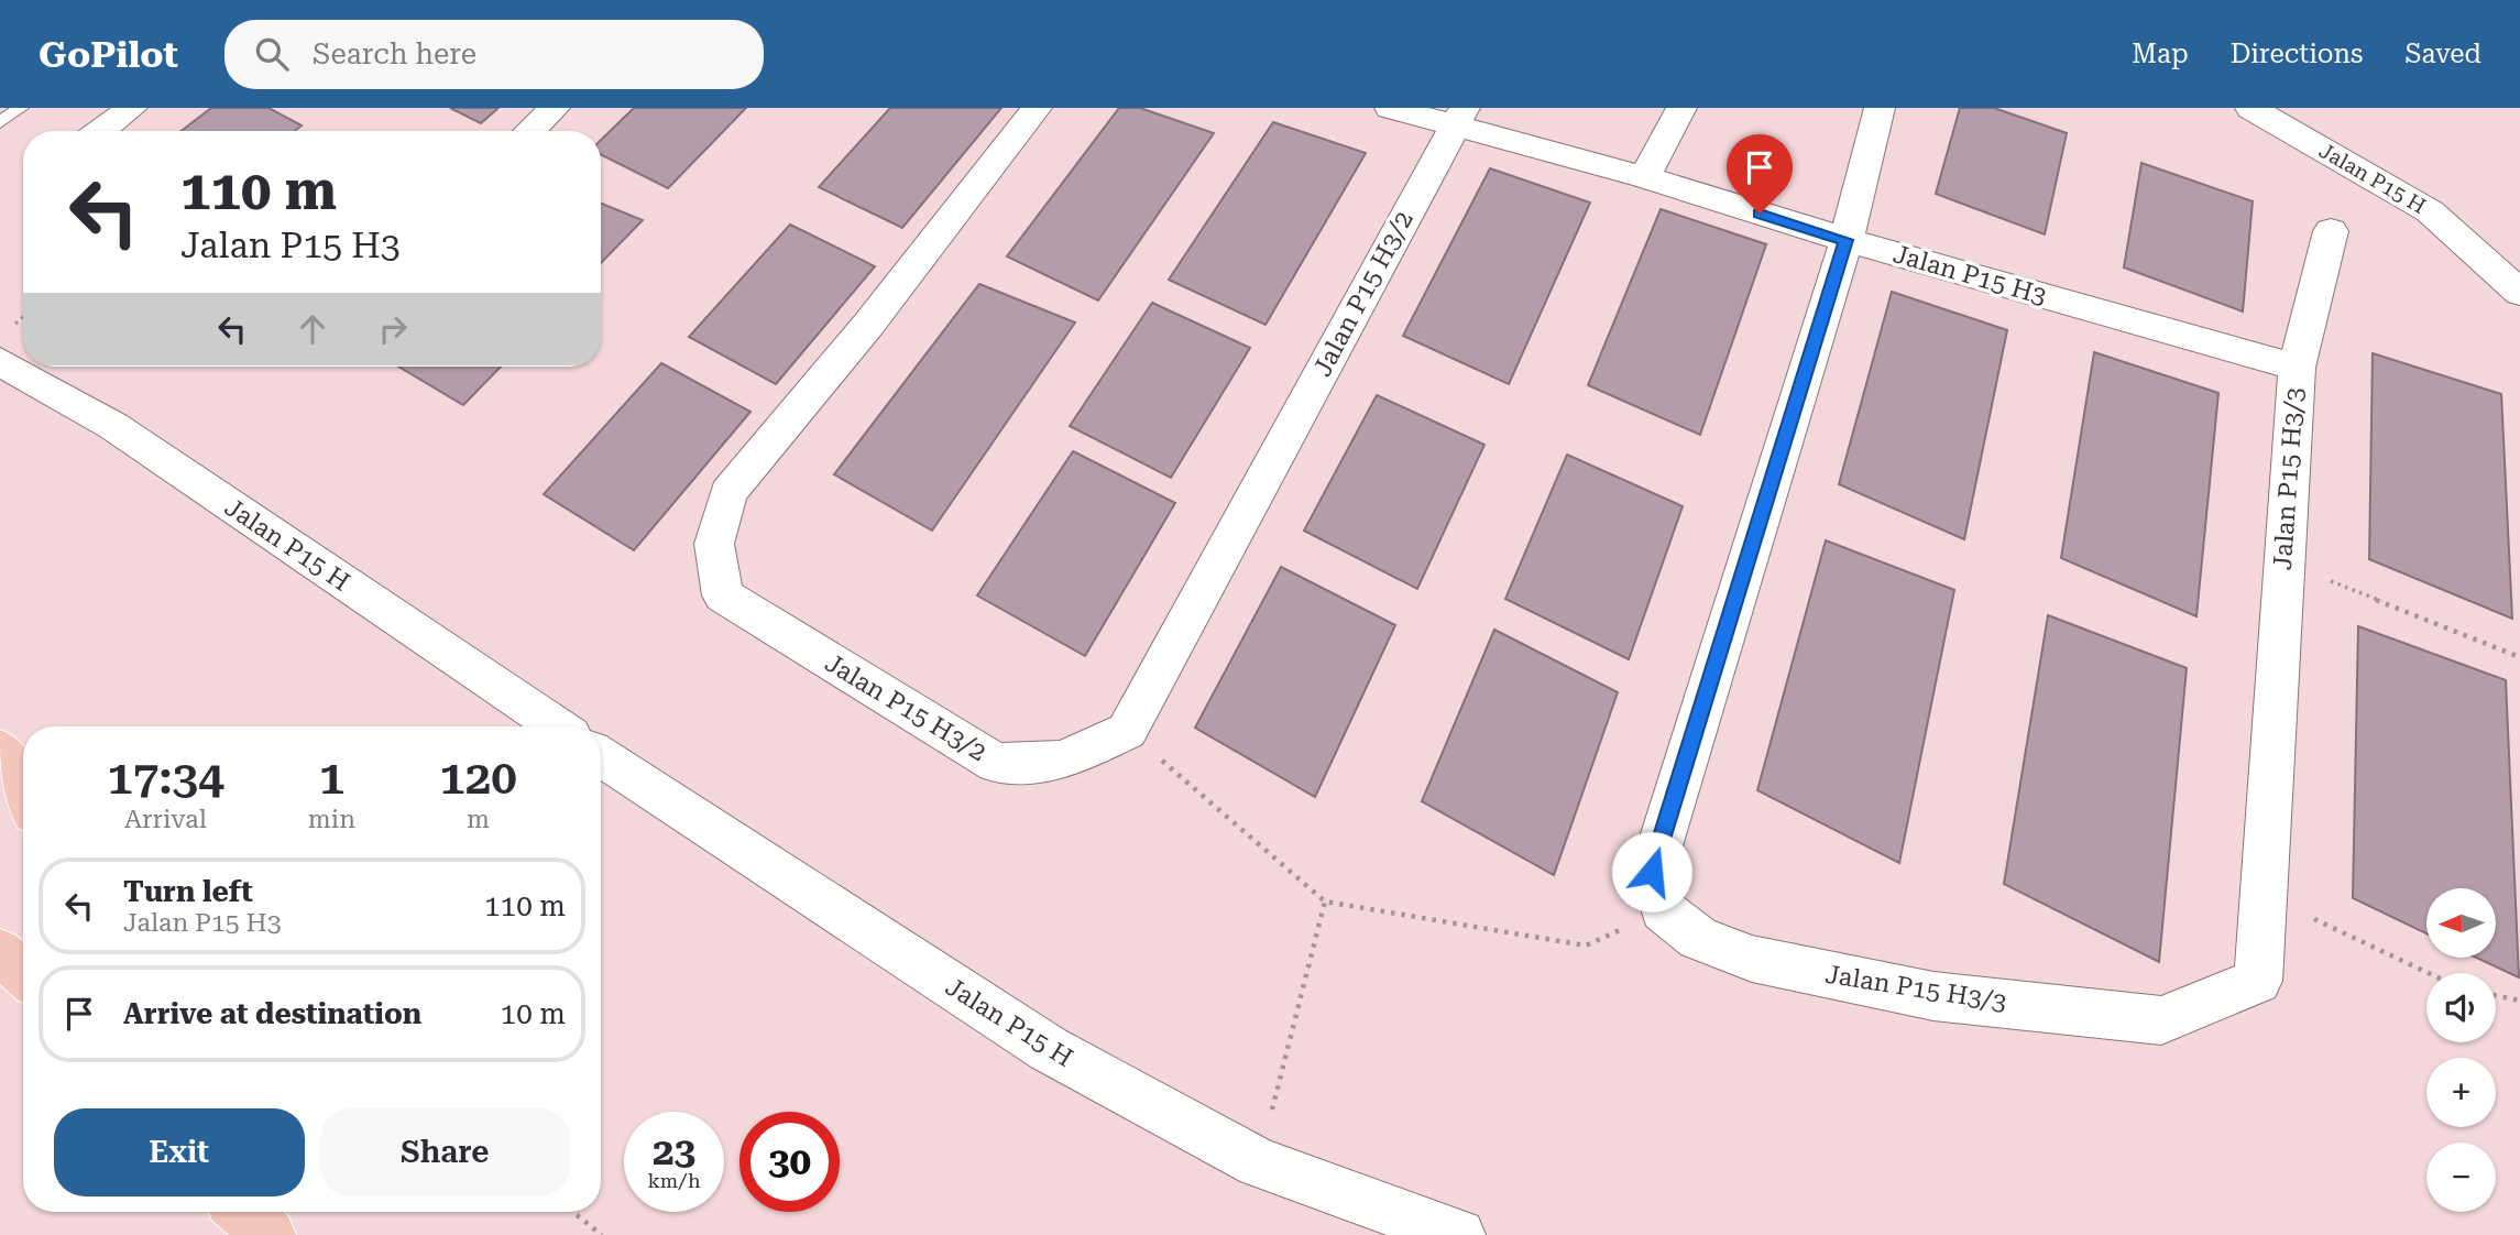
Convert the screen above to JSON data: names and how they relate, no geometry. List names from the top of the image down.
{
  "streets": {
    "street": [
      "Jalan P15 H",
      "Jalan P15 H3",
      "Jalan P15 H3/2",
      "Jalan P15 H3/3"
    ]
  },
  "crossings": [
    ["Jalan P15 H3", "Jalan P15 H3/2"],
    ["Jalan P15 H3", "Jalan P15 H3/3"]
  ],
  "north": "left",
  "page": {
    "header": "GoPilot",
    "search": "Search here",
    "nav": ["Map", "Directions", "Saved"],
    "turn": ["110 m", "Jalan P15 H3"],
    "eta": [
      "17:34",
      "Arrival",
      "1",
      "min",
      "120",
      "m"
    ],
    "list": [
      {
        "name": "Turn left",
        "note": "Jalan P15 H3",
        "value": "110 m"
      },
      {
        "name": "Arrive at destination",
        "value": "10 m"
      }
    ],
    "map_buttons": ["+", "−"],
    "buttons": ["Exit", "Share"],
    "speed": "23 km/h",
    "limit": "30"
  }
}
